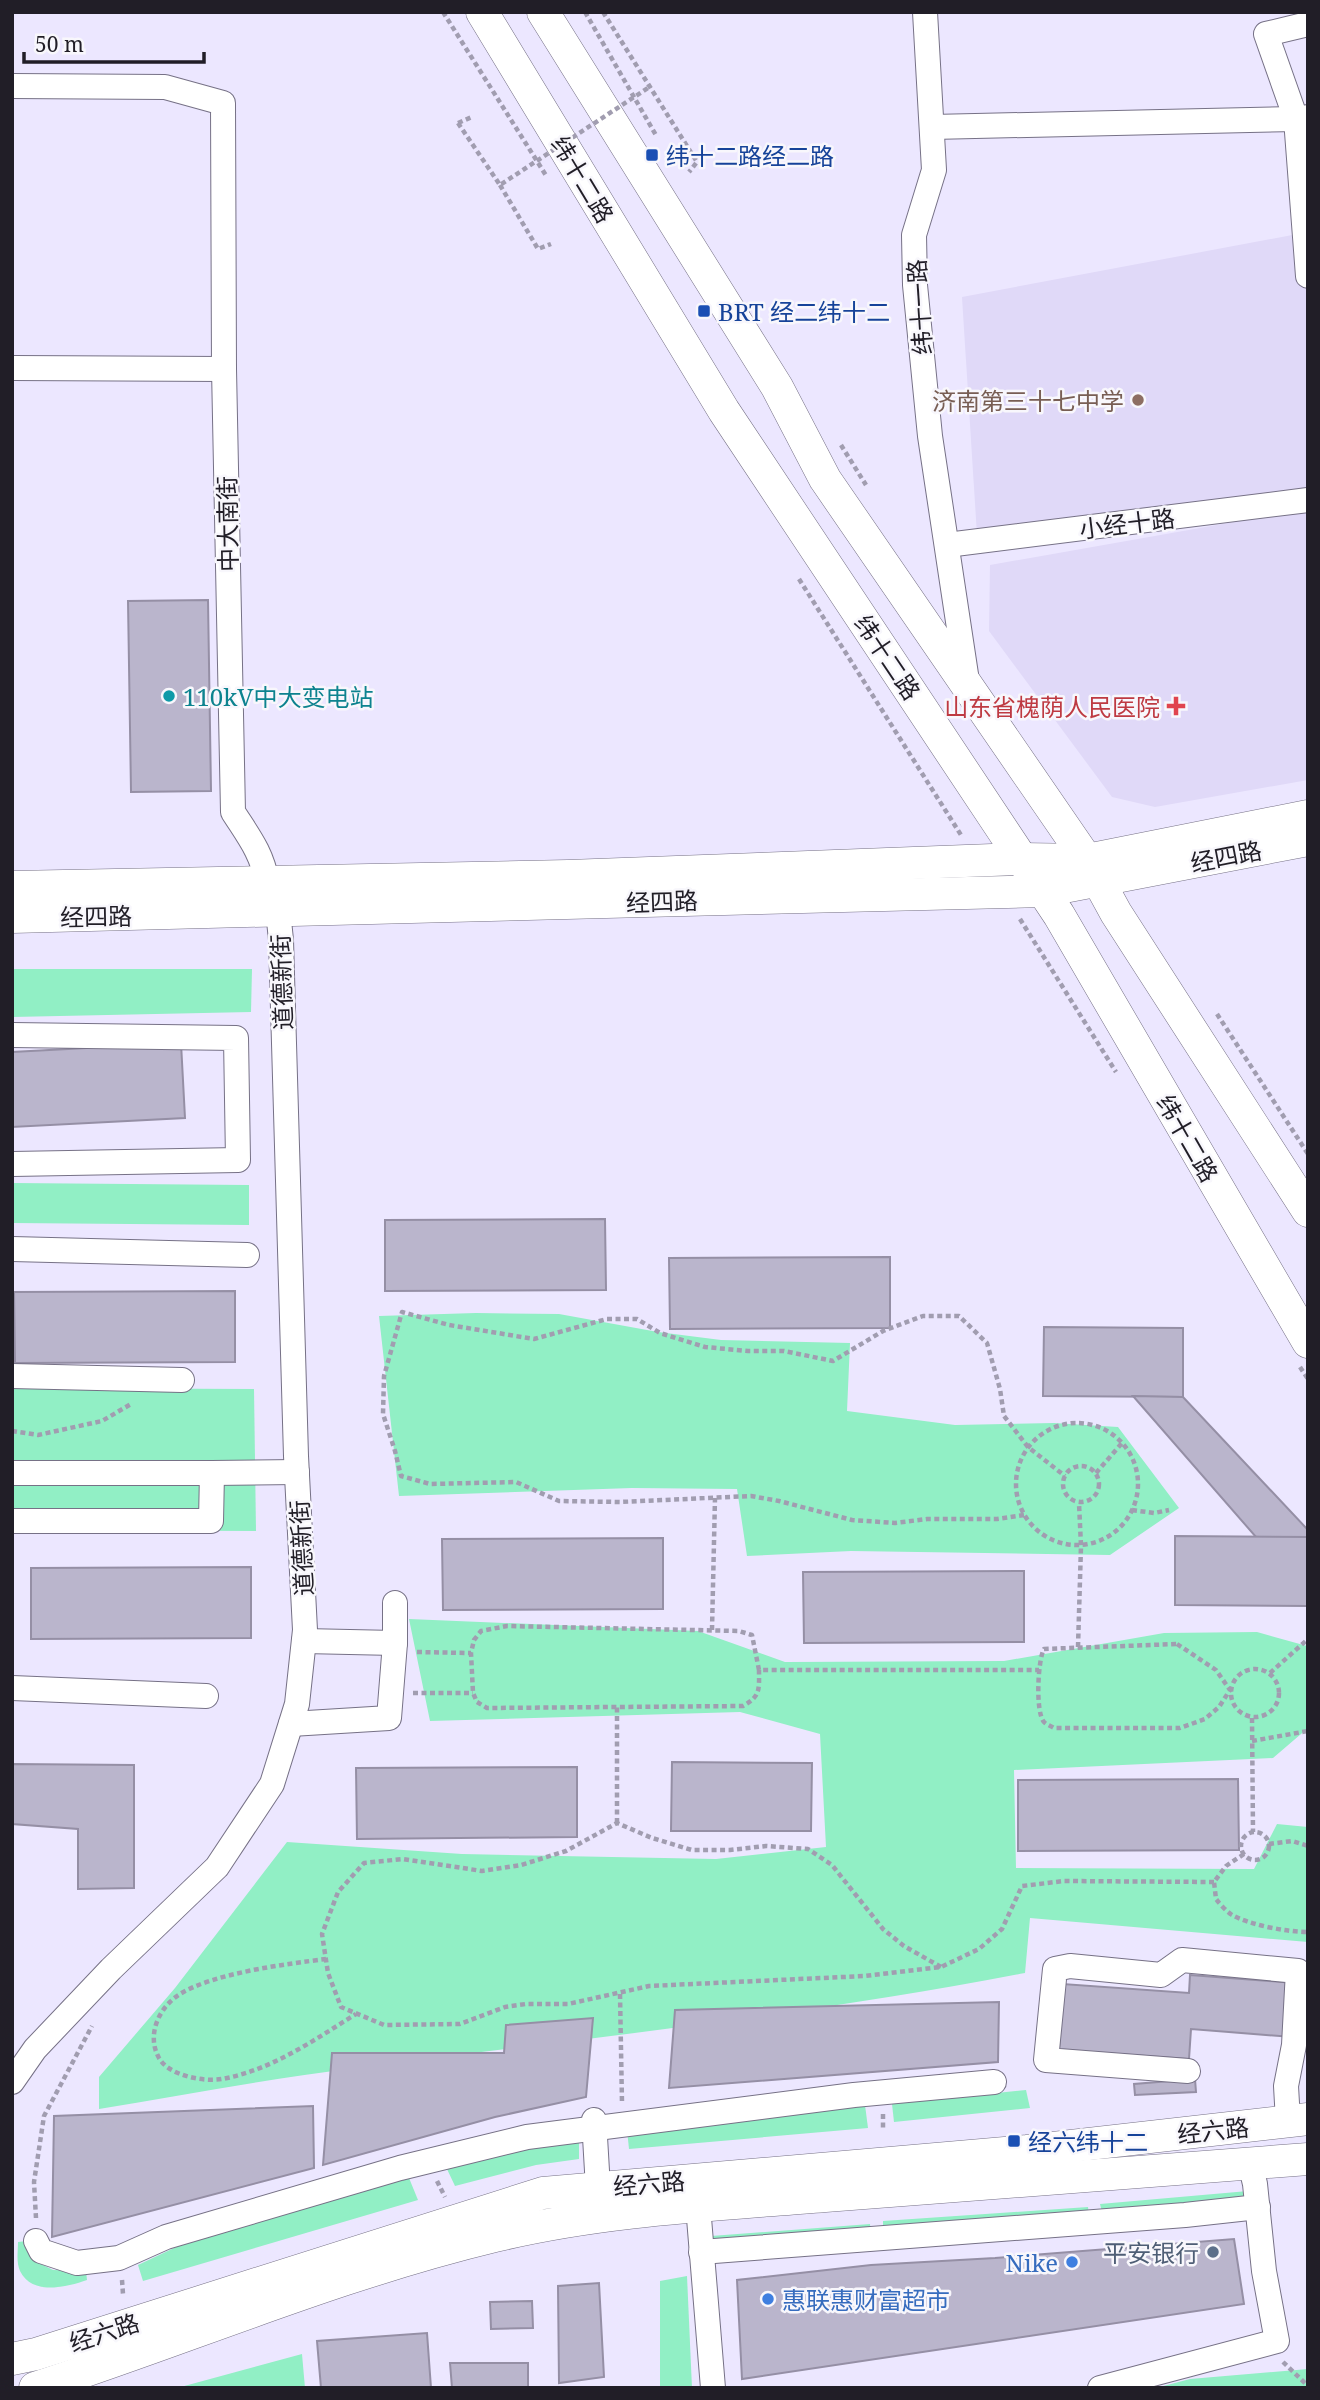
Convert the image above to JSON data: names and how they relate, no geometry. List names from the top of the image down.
{
  "streets": {
    "main road": ["纬十二路", "经四路", "经六路"],
    "street": [
      "纬十一路",
      "小经十路",
      "中大南街",
      "道德新街"
    ]
  },
  "crossings": [
    ["纬十二路", "纬十一路"],
    ["纬十二路", "经四路"],
    ["纬十一路", "小经十路"],
    ["中大南街", "经四路"],
    ["中大南街", "道德新街"],
    ["经四路", "道德新街"]
  ],
  "places": {
    "transit": ["纬十二路经二路", "BRT 经二纬十二", "经六纬十二"],
    "other": [
      "济南第三十七中学",
      "110kV中大变电站",
      "平安银行",
      "Nike",
      "惠联惠财富超市"
    ],
    "health": ["山东省槐荫人民医院"]
  },
  "scale_bar": "50 m"
}
